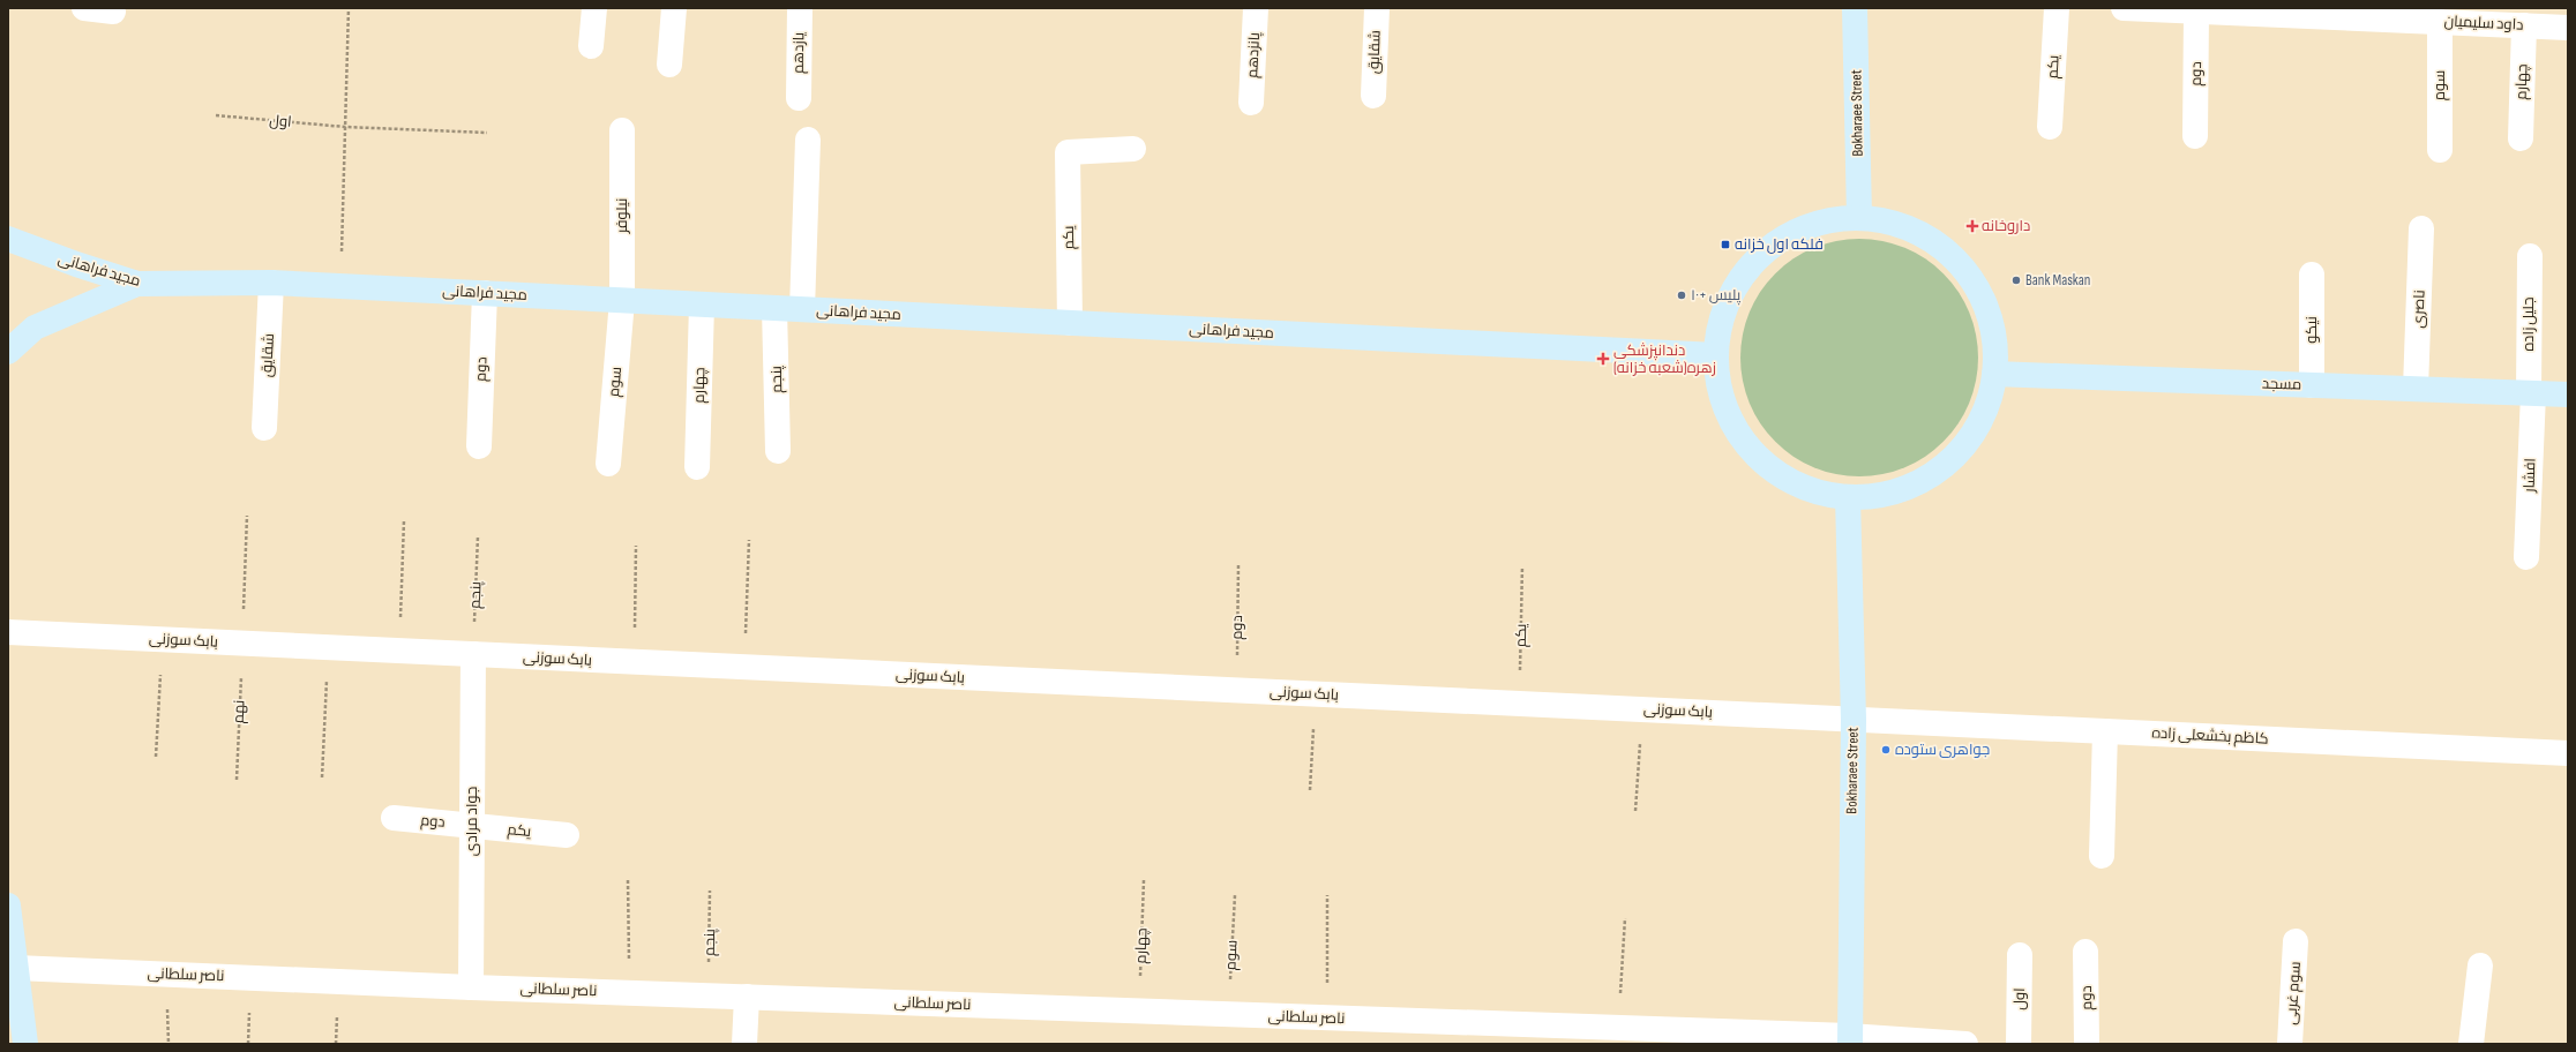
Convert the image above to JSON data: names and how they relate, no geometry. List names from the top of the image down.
{
  "streets": {
    "street": [
      "داود سلیمیان",
      "شقایق",
      "یازدهم",
      "پانزدهم",
      "یکم",
      "دوم",
      "چهارم",
      "سوم",
      "Bokharaee Street",
      "اول",
      "نیلوفر",
      "مجید فراهانی",
      "ناصری",
      "جلیل زاده",
      "نیکو",
      "پنجم",
      "مسجد",
      "افشار",
      "بابک سوزنی",
      "کاظم بخشعلی زاده",
      "جواد مرادی",
      "ناصر سلطانی",
      "سوم غربی"
    ],
    "path": ["نهم"]
  },
  "crossings": [
    ["داود سلیمیان", "دوم"],
    ["داود سلیمیان", "چهارم"],
    ["داود سلیمیان", "سوم"],
    ["شقایق", "مجید فراهانی"],
    ["یکم", "دوم"],
    ["یکم", "مجید فراهانی"],
    ["یکم", "بابک سوزنی"],
    ["یکم", "جواد مرادی"],
    ["دوم", "مجید فراهانی"],
    ["دوم", "بابک سوزنی"],
    ["دوم", "جواد مرادی"],
    ["چهارم", "مجید فراهانی"],
    ["چهارم", "ناصر سلطانی"],
    ["سوم", "نیلوفر"],
    ["سوم", "مجید فراهانی"],
    ["سوم", "ناصر سلطانی"],
    ["Bokharaee Street", "بابک سوزنی"],
    ["Bokharaee Street", "کاظم بخشعلی زاده"],
    ["Bokharaee Street", "ناصر سلطانی"],
    ["نیلوفر", "مجید فراهانی"],
    ["مجید فراهانی", "پنجم"],
    ["ناصری", "مسجد"],
    ["جلیل زاده", "مسجد"],
    ["جلیل زاده", "افشار"],
    ["نیکو", "مسجد"],
    ["پنجم", "بابک سوزنی"],
    ["پنجم", "جواد مرادی"],
    ["پنجم", "ناصر سلطانی"],
    ["مسجد", "افشار"],
    ["بابک سوزنی", "نهم"],
    ["بابک سوزنی", "کاظم بخشعلی زاده"],
    ["بابک سوزنی", "جواد مرادی"],
    ["جواد مرادی", "ناصر سلطانی"]
  ],
  "places": {
    "health": ["داروخانه", "دندانپزشکی زهره(شعبه خزانه)"],
    "transit": ["فلکه اول خزانه"],
    "other": ["Bank Maskan", "پلیس +۱۰", "جواهری ستوده"]
  }
}
